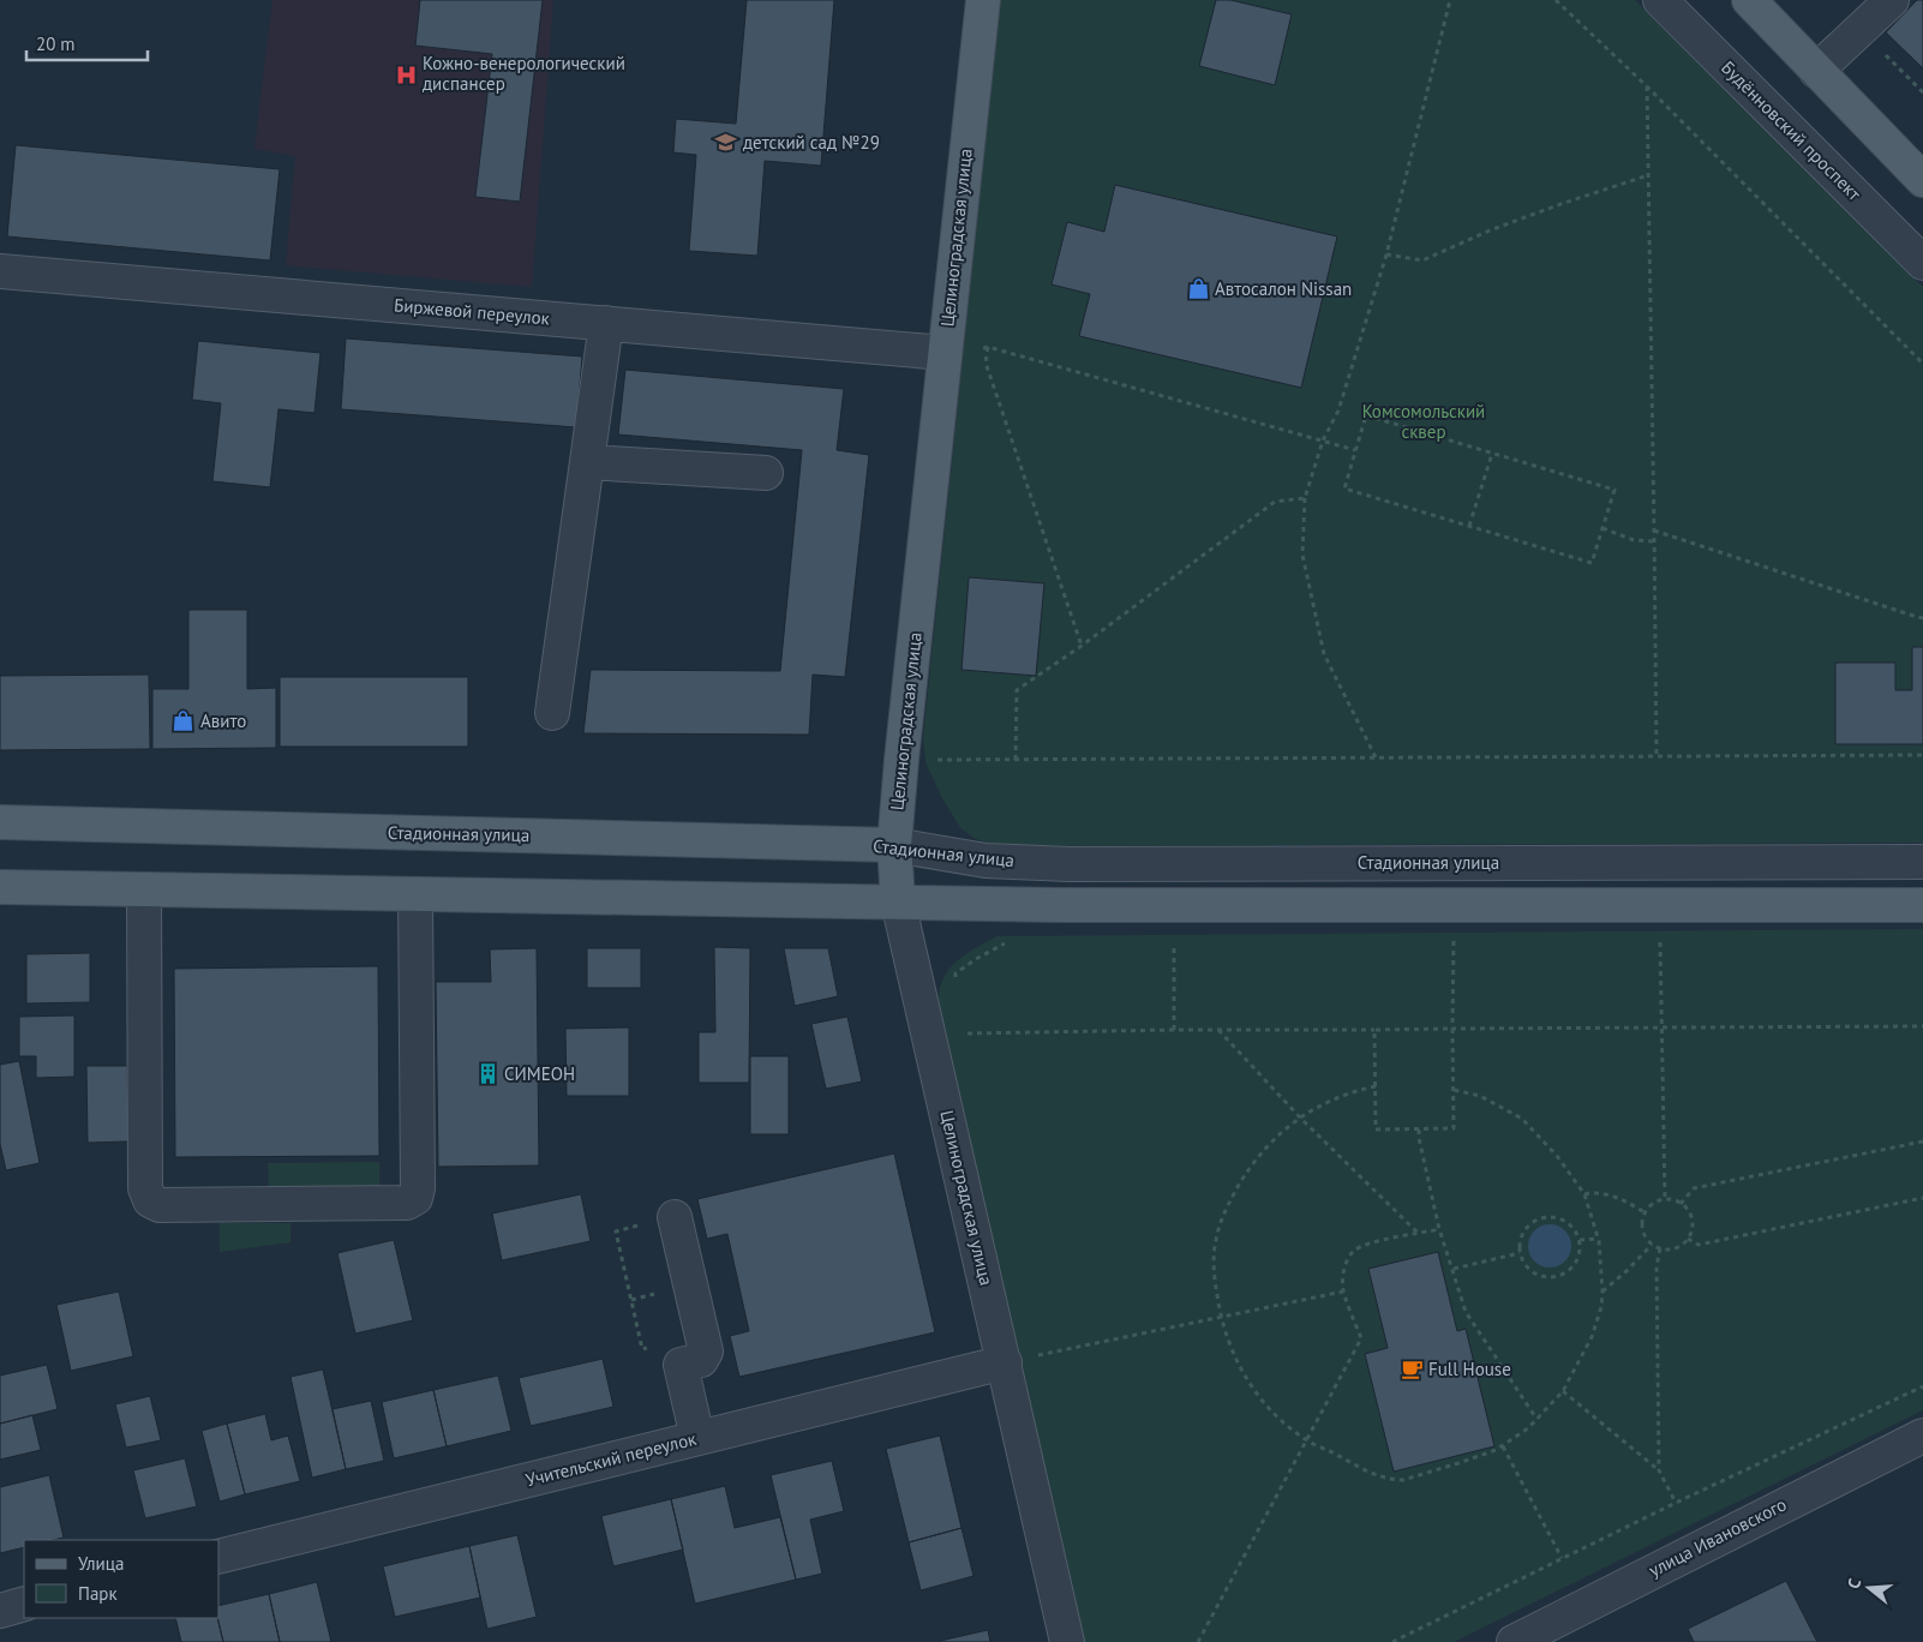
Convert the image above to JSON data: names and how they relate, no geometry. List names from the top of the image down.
{
  "streets": {
    "main road": ["Целиноградская улица", "Стадионная улица"],
    "street": [
      "Будённовский проспект",
      "Биржевой переулок",
      "Учительский переулок",
      "улица Ивановского"
    ]
  },
  "crossings": [
    ["Целиноградская улица", "Биржевой переулок"],
    ["Целиноградская улица", "Стадионная улица"],
    ["Целиноградская улица", "Учительский переулок"]
  ],
  "parks": ["Комсомольский сквер"],
  "places": {
    "hospital": ["Кожно-венерологический диспансер"],
    "school or university": ["детский сад №29"],
    "shop": ["Автосалон Nissan", "Авито"],
    "building": ["СИМЕОН"],
    "cafe": ["Full House"]
  },
  "legend": ["Улица", "Парк"],
  "scale_bar": "20 m",
  "north": "left"
}
